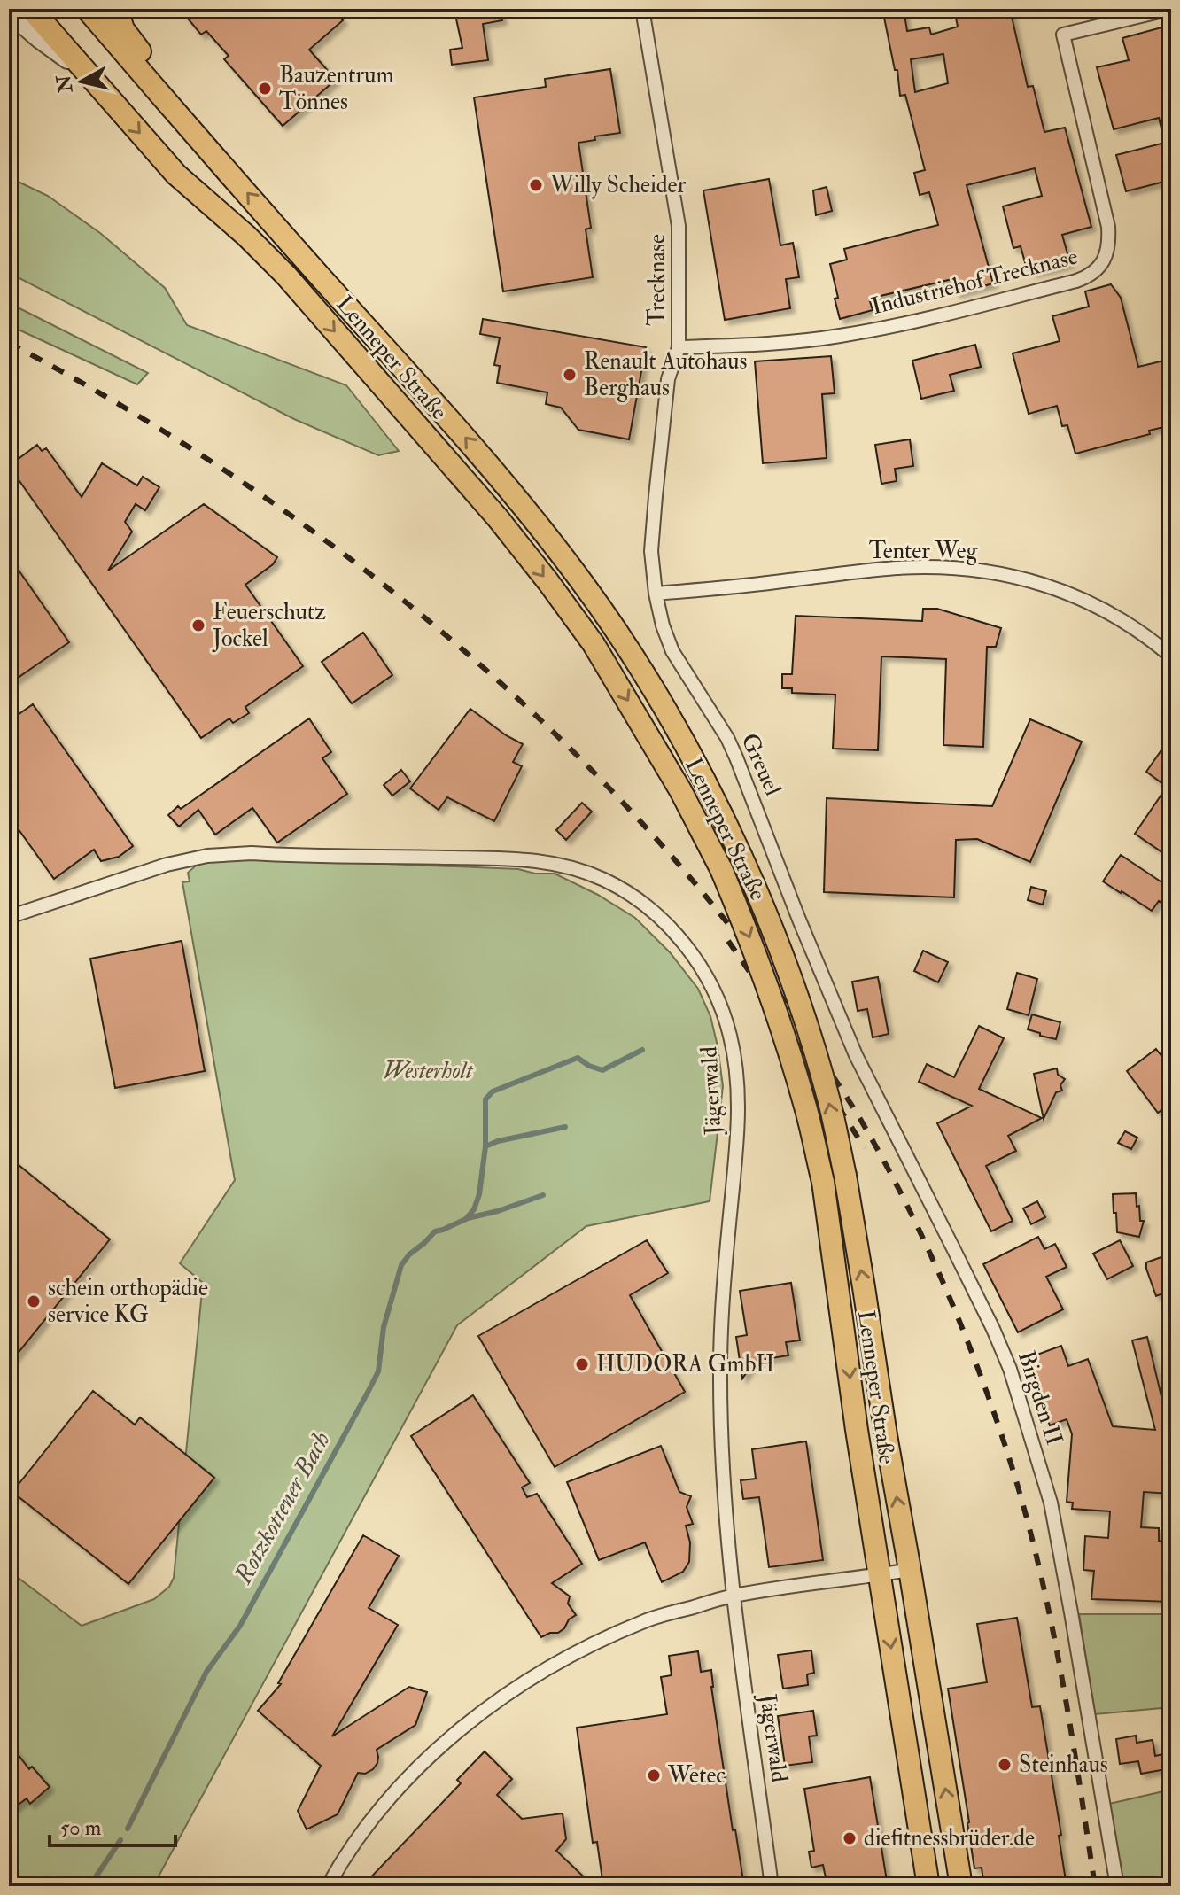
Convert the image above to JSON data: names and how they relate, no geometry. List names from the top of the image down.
{
  "streets": {
    "main road": ["Lenneper Straße"],
    "street": [
      "Trecknase",
      "Industriehof Trecknase",
      "Tenter Weg",
      "Greuel",
      "Jägerwald",
      "Birgden II"
    ]
  },
  "crossings": [
    ["Trecknase", "Industriehof Trecknase"],
    ["Trecknase", "Tenter Weg"],
    ["Trecknase", "Greuel"],
    ["Tenter Weg", "Greuel"],
    ["Greuel", "Birgden II"]
  ],
  "water": ["Rotzkottener Bach"],
  "parks": ["Westerholt"],
  "places": [
    "Bauzentrum Tönnes",
    "Willy Scheider",
    "Renault Autohaus Berghaus",
    "Feuerschutz Jockel",
    "schein orthopädie service KG",
    "HUDORA GmbH",
    "Steinhaus",
    "Wetec",
    "diefitnessbrüder.de"
  ],
  "scale_bar": "50 m",
  "north": "left"
}
